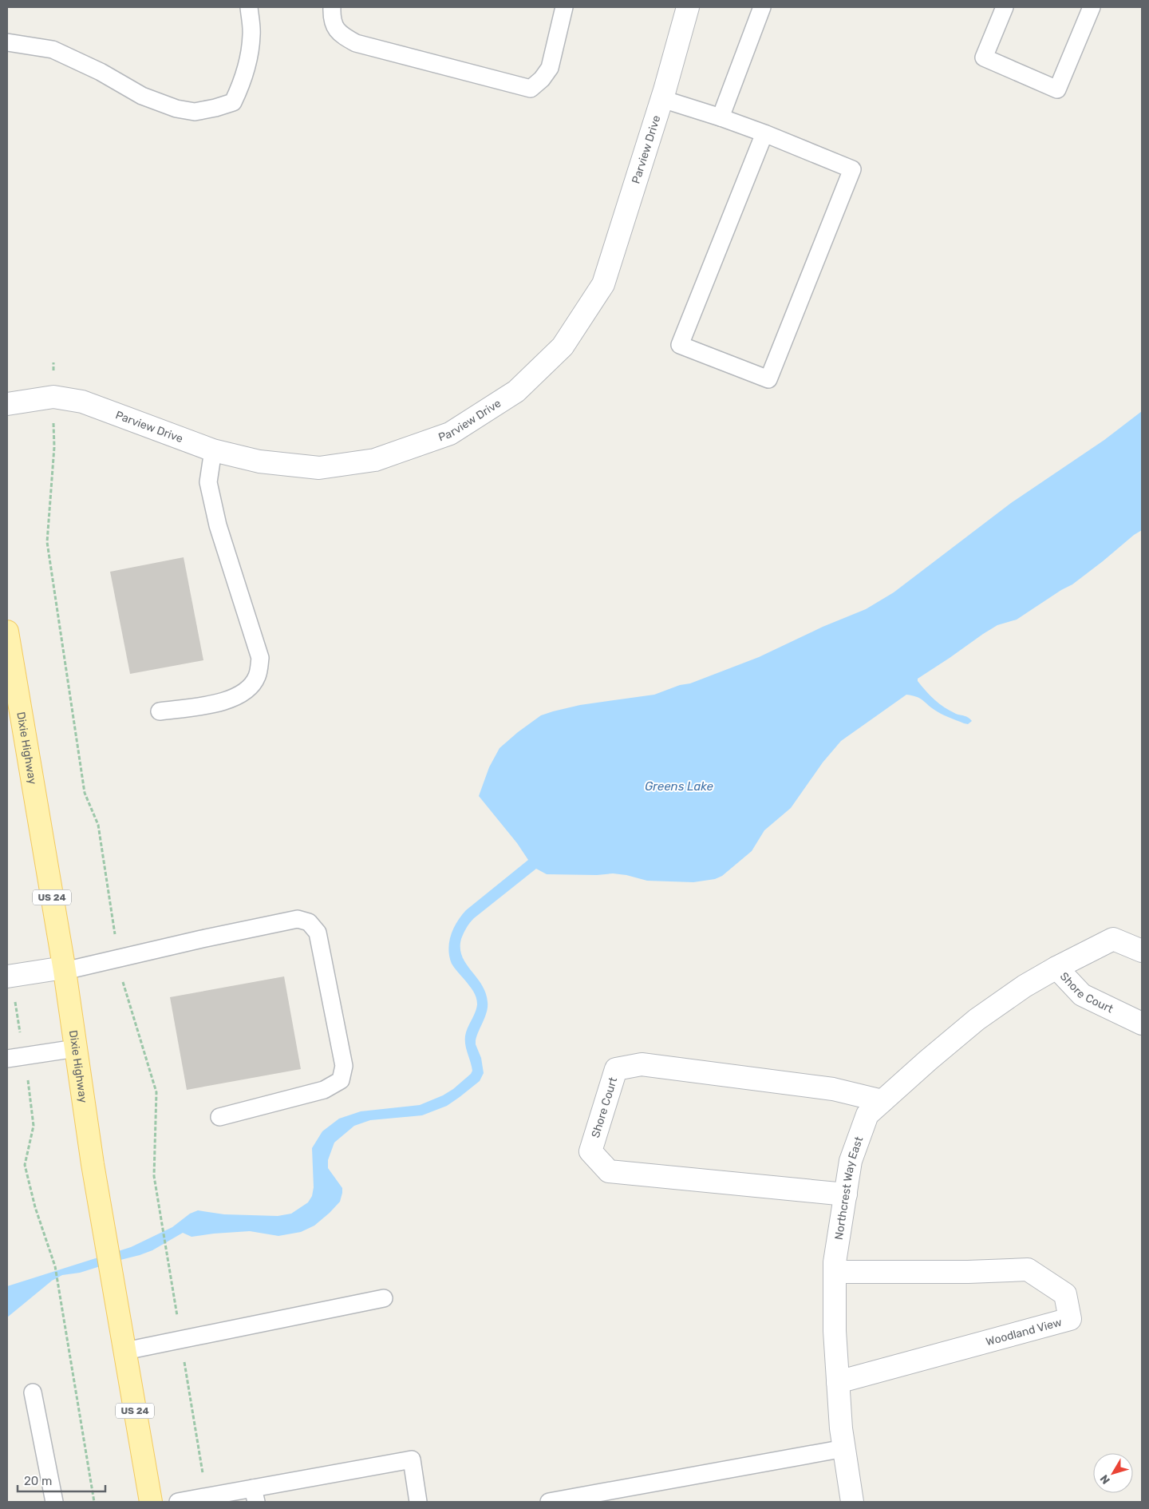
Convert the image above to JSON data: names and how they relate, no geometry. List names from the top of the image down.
{
  "streets": {
    "main road": ["Dixie Highway", "US 24"],
    "street": [
      "Parview Drive",
      "Shore Court",
      "Northcrest Way East",
      "Woodland View"
    ]
  },
  "crossings": [
    ["Shore Court", "Northcrest Way East"],
    ["Northcrest Way East", "Woodland View"]
  ],
  "water": ["Greens Lake"],
  "scale_bar": "20 m",
  "north": "bottom left"
}
